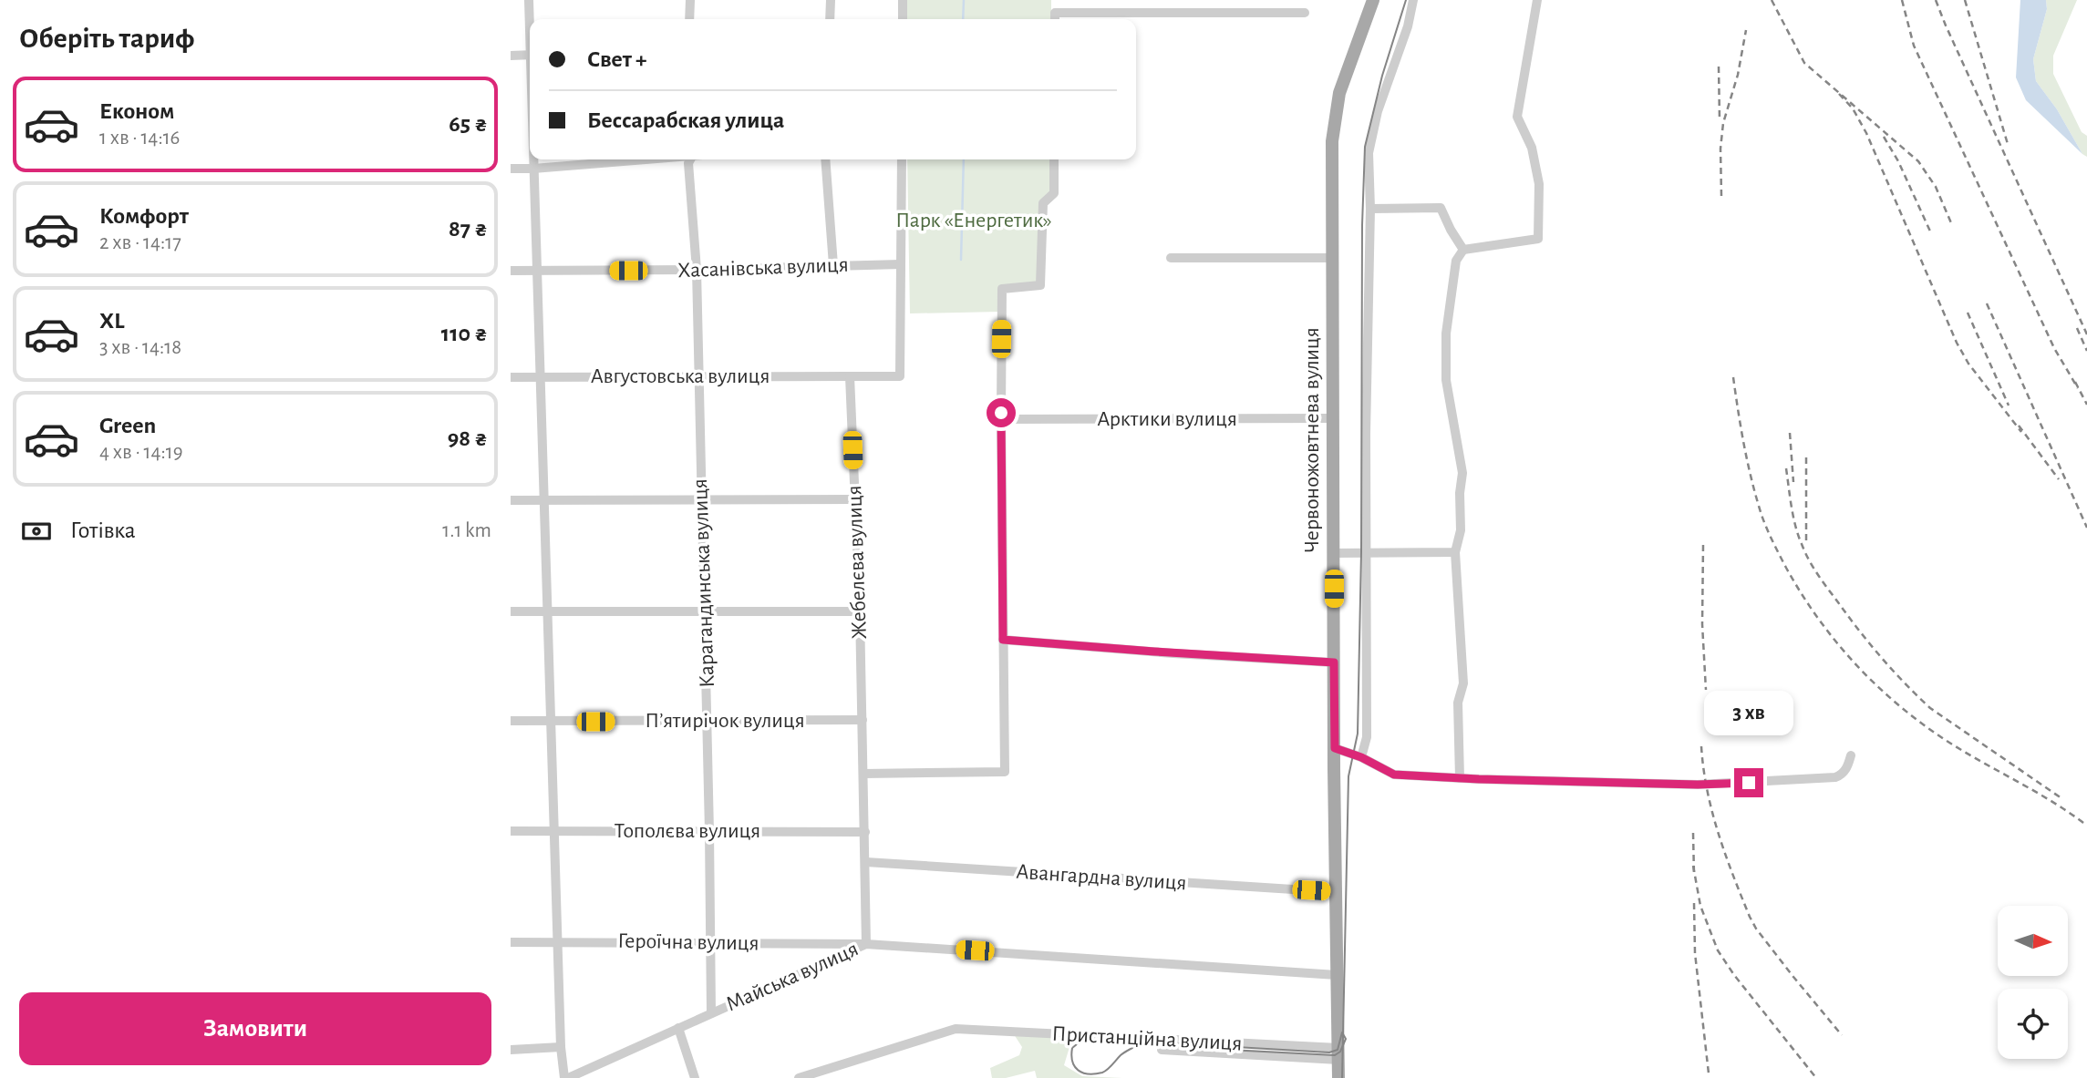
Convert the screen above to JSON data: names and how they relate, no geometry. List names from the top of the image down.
{
  "streets": {
    "main road": ["Червоножовтнева вулиця"],
    "street": [
      "Хасанівська вулиця",
      "Августовська вулиця",
      "Арктики вулиця",
      "Жебелєва вулиця",
      "Карагандинська вулиця",
      "П’ятирічок вулиця",
      "Тополєва вулиця",
      "Авангардна вулиця",
      "Героїчна вулиця",
      "Майська вулиця",
      "Пристанційна вулиця"
    ]
  },
  "crossings": [
    ["Хасанівська вулиця", "Карагандинська вулиця"],
    ["Августовська вулиця", "Жебелєва вулиця"],
    ["Августовська вулиця", "Карагандинська вулиця"],
    ["Арктики вулиця", "Червоножовтнева вулиця"],
    ["Червоножовтнева вулиця", "Авангардна вулиця"],
    ["Червоножовтнева вулиця", "Майська вулиця"],
    ["Червоножовтнева вулиця", "Пристанційна вулиця"],
    ["Жебелєва вулиця", "П’ятирічок вулиця"],
    ["Жебелєва вулиця", "Тополєва вулиця"],
    ["Жебелєва вулиця", "Авангардна вулиця"],
    ["Жебелєва вулиця", "Героїчна вулиця"],
    ["Жебелєва вулиця", "Майська вулиця"],
    ["Карагандинська вулиця", "П’ятирічок вулиця"],
    ["Карагандинська вулиця", "Тополєва вулиця"],
    ["Карагандинська вулиця", "Героїчна вулиця"],
    ["Карагандинська вулиця", "Майська вулиця"],
    ["Героїчна вулиця", "Майська вулиця"]
  ],
  "parks": ["Парк «Енергетик»"],
  "north": "right",
  "page": {
    "heading": "Оберіть тариф",
    "banner": ["Свет +", "Бессарабская улица"],
    "list": [
      {
        "name": "Економ",
        "note": "1 хв · 14:16",
        "value": "65 ₴"
      },
      {
        "name": "Комфорт",
        "note": "2 хв · 14:17",
        "value": "87 ₴"
      },
      {
        "name": "XL",
        "note": "3 хв · 14:18",
        "value": "110 ₴"
      },
      {
        "name": "Green",
        "note": "4 хв · 14:19",
        "value": "98 ₴"
      }
    ],
    "pay": ["Готівка", "1.1 km"],
    "bubble": "3 хв",
    "buttons": "Замовити"
  }
}
